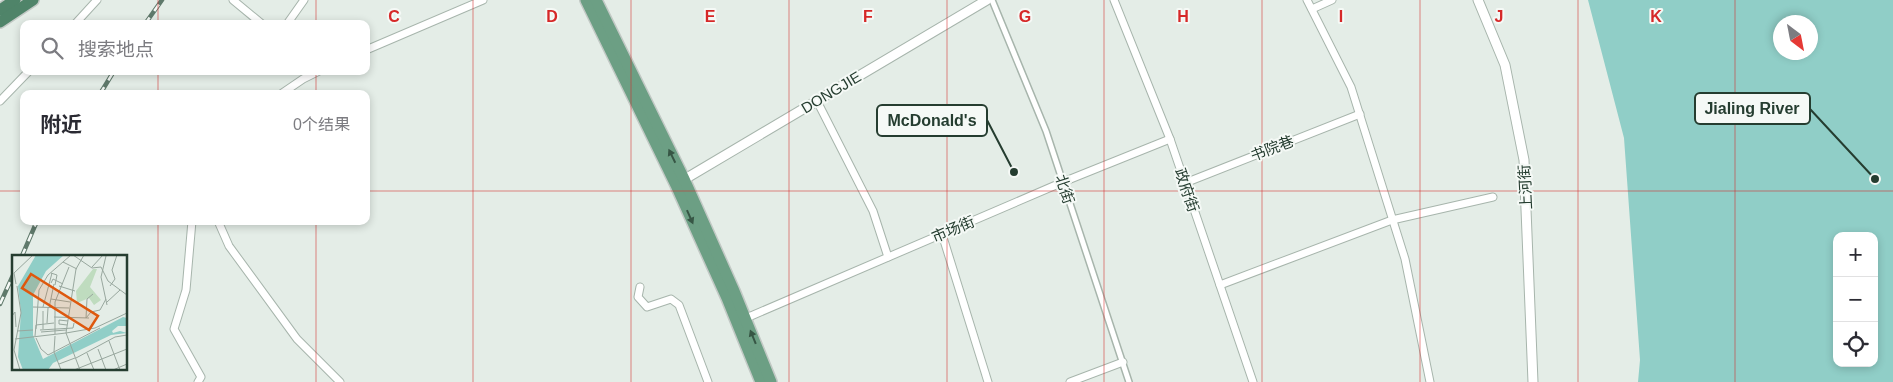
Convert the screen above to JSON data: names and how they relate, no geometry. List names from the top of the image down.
{
  "streets": {
    "street": [
      "DONGJIE",
      "书院巷",
      "上河街",
      "北街",
      "政府街",
      "市场街"
    ]
  },
  "crossings": [
    ["书院巷", "政府街"],
    ["北街", "市场街"],
    ["政府街", "市场街"]
  ],
  "places": ["McDonald's", "Jialing River"],
  "north": "bottom right",
  "page": {
    "search": "搜索地点",
    "heading": ["附近", "0个结果"],
    "map_buttons": ["+", "−"]
  },
  "grid": {
    "columns": [
      "C",
      "D",
      "E",
      "F",
      "G",
      "H",
      "I",
      "J",
      "K"
    ]
  }
}
